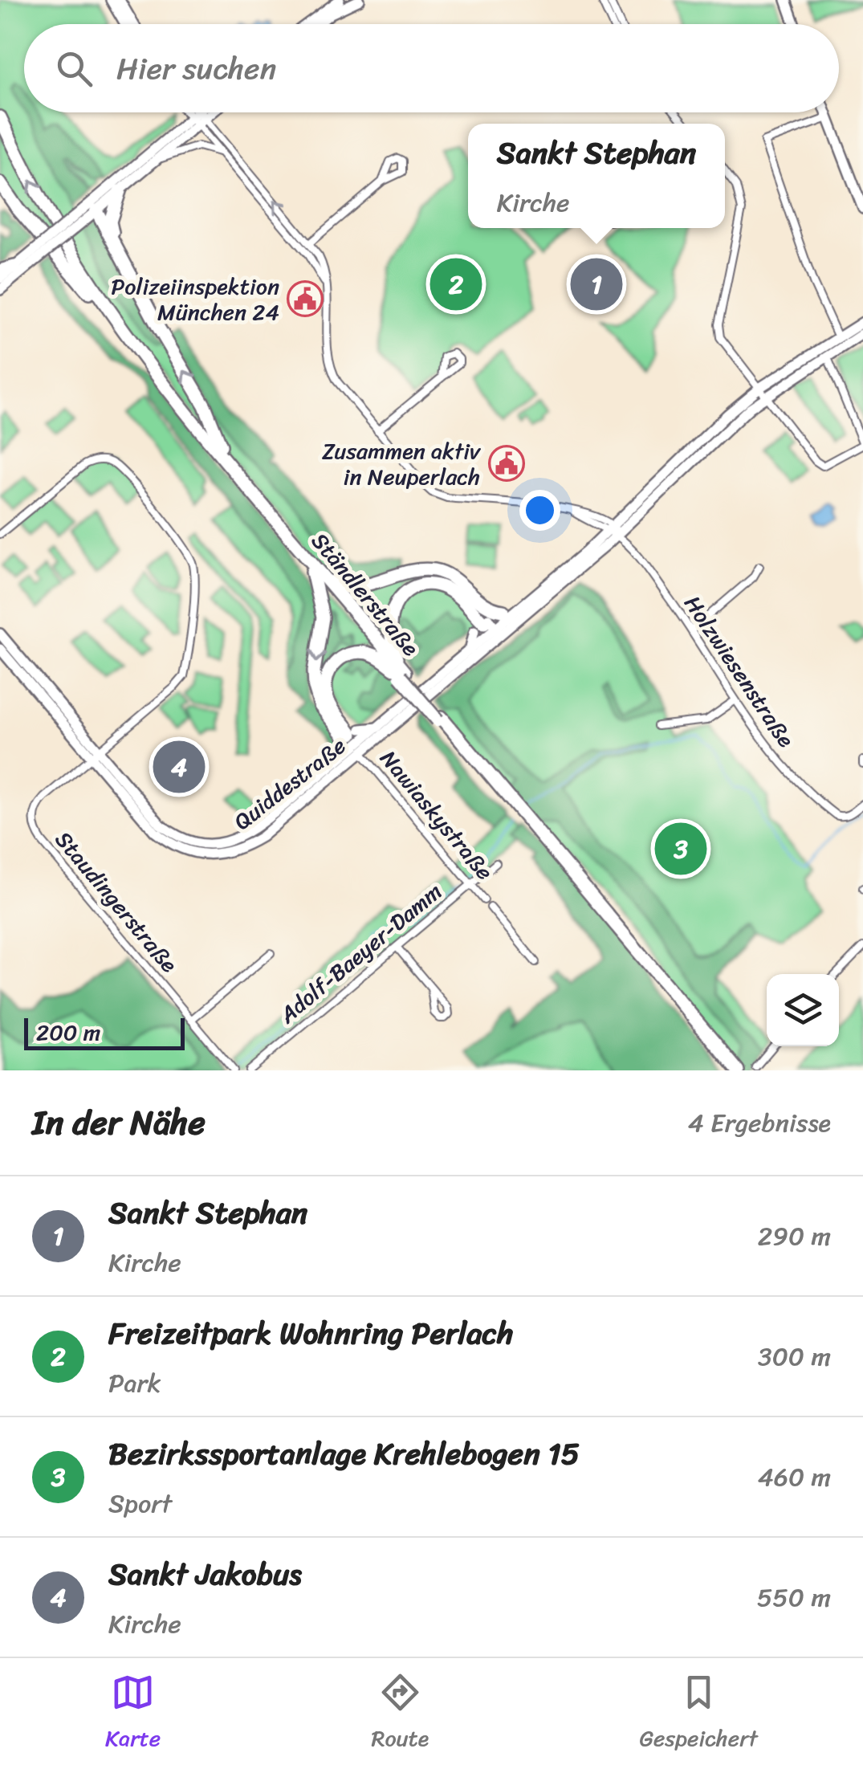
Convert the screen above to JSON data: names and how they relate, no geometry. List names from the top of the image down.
{
  "streets": {
    "highway": ["Ständlerstraße"],
    "main road": ["Quiddestraße"],
    "street": [
      "Holzwiesenstraße",
      "Nawiaskystraße",
      "Staudingerstraße",
      "Adolf-Baeyer-Damm"
    ]
  },
  "crossings": [
    ["Holzwiesenstraße", "Quiddestraße"],
    ["Quiddestraße", "Nawiaskystraße"],
    ["Quiddestraße", "Staudingerstraße"],
    ["Nawiaskystraße", "Adolf-Baeyer-Damm"]
  ],
  "places": {
    "public building": ["Polizeiinspektion München 24", "Zusammen aktiv in Neuperlach"]
  },
  "scale_bar": "200 m",
  "page": {
    "search": "Hier suchen",
    "popup": ["Sankt Stephan", "Kirche"],
    "pins": [
      "1",
      "2",
      "4",
      "3"
    ],
    "scale": "200 m",
    "heading": ["In der Nähe", "4 Ergebnisse"],
    "list": [
      {
        "mark": "1",
        "name": "Sankt Stephan",
        "note": "Kirche",
        "value": "290 m"
      },
      {
        "mark": "2",
        "name": "Freizeitpark Wohnring Perlach",
        "note": "Park",
        "value": "300 m"
      },
      {
        "mark": "3",
        "name": "Bezirkssportanlage Krehlebogen 15",
        "note": "Sport",
        "value": "460 m"
      },
      {
        "mark": "4",
        "name": "Sankt Jakobus",
        "note": "Kirche",
        "value": "550 m"
      }
    ],
    "nav": ["Karte", "Route", "Gespeichert"]
  }
}
